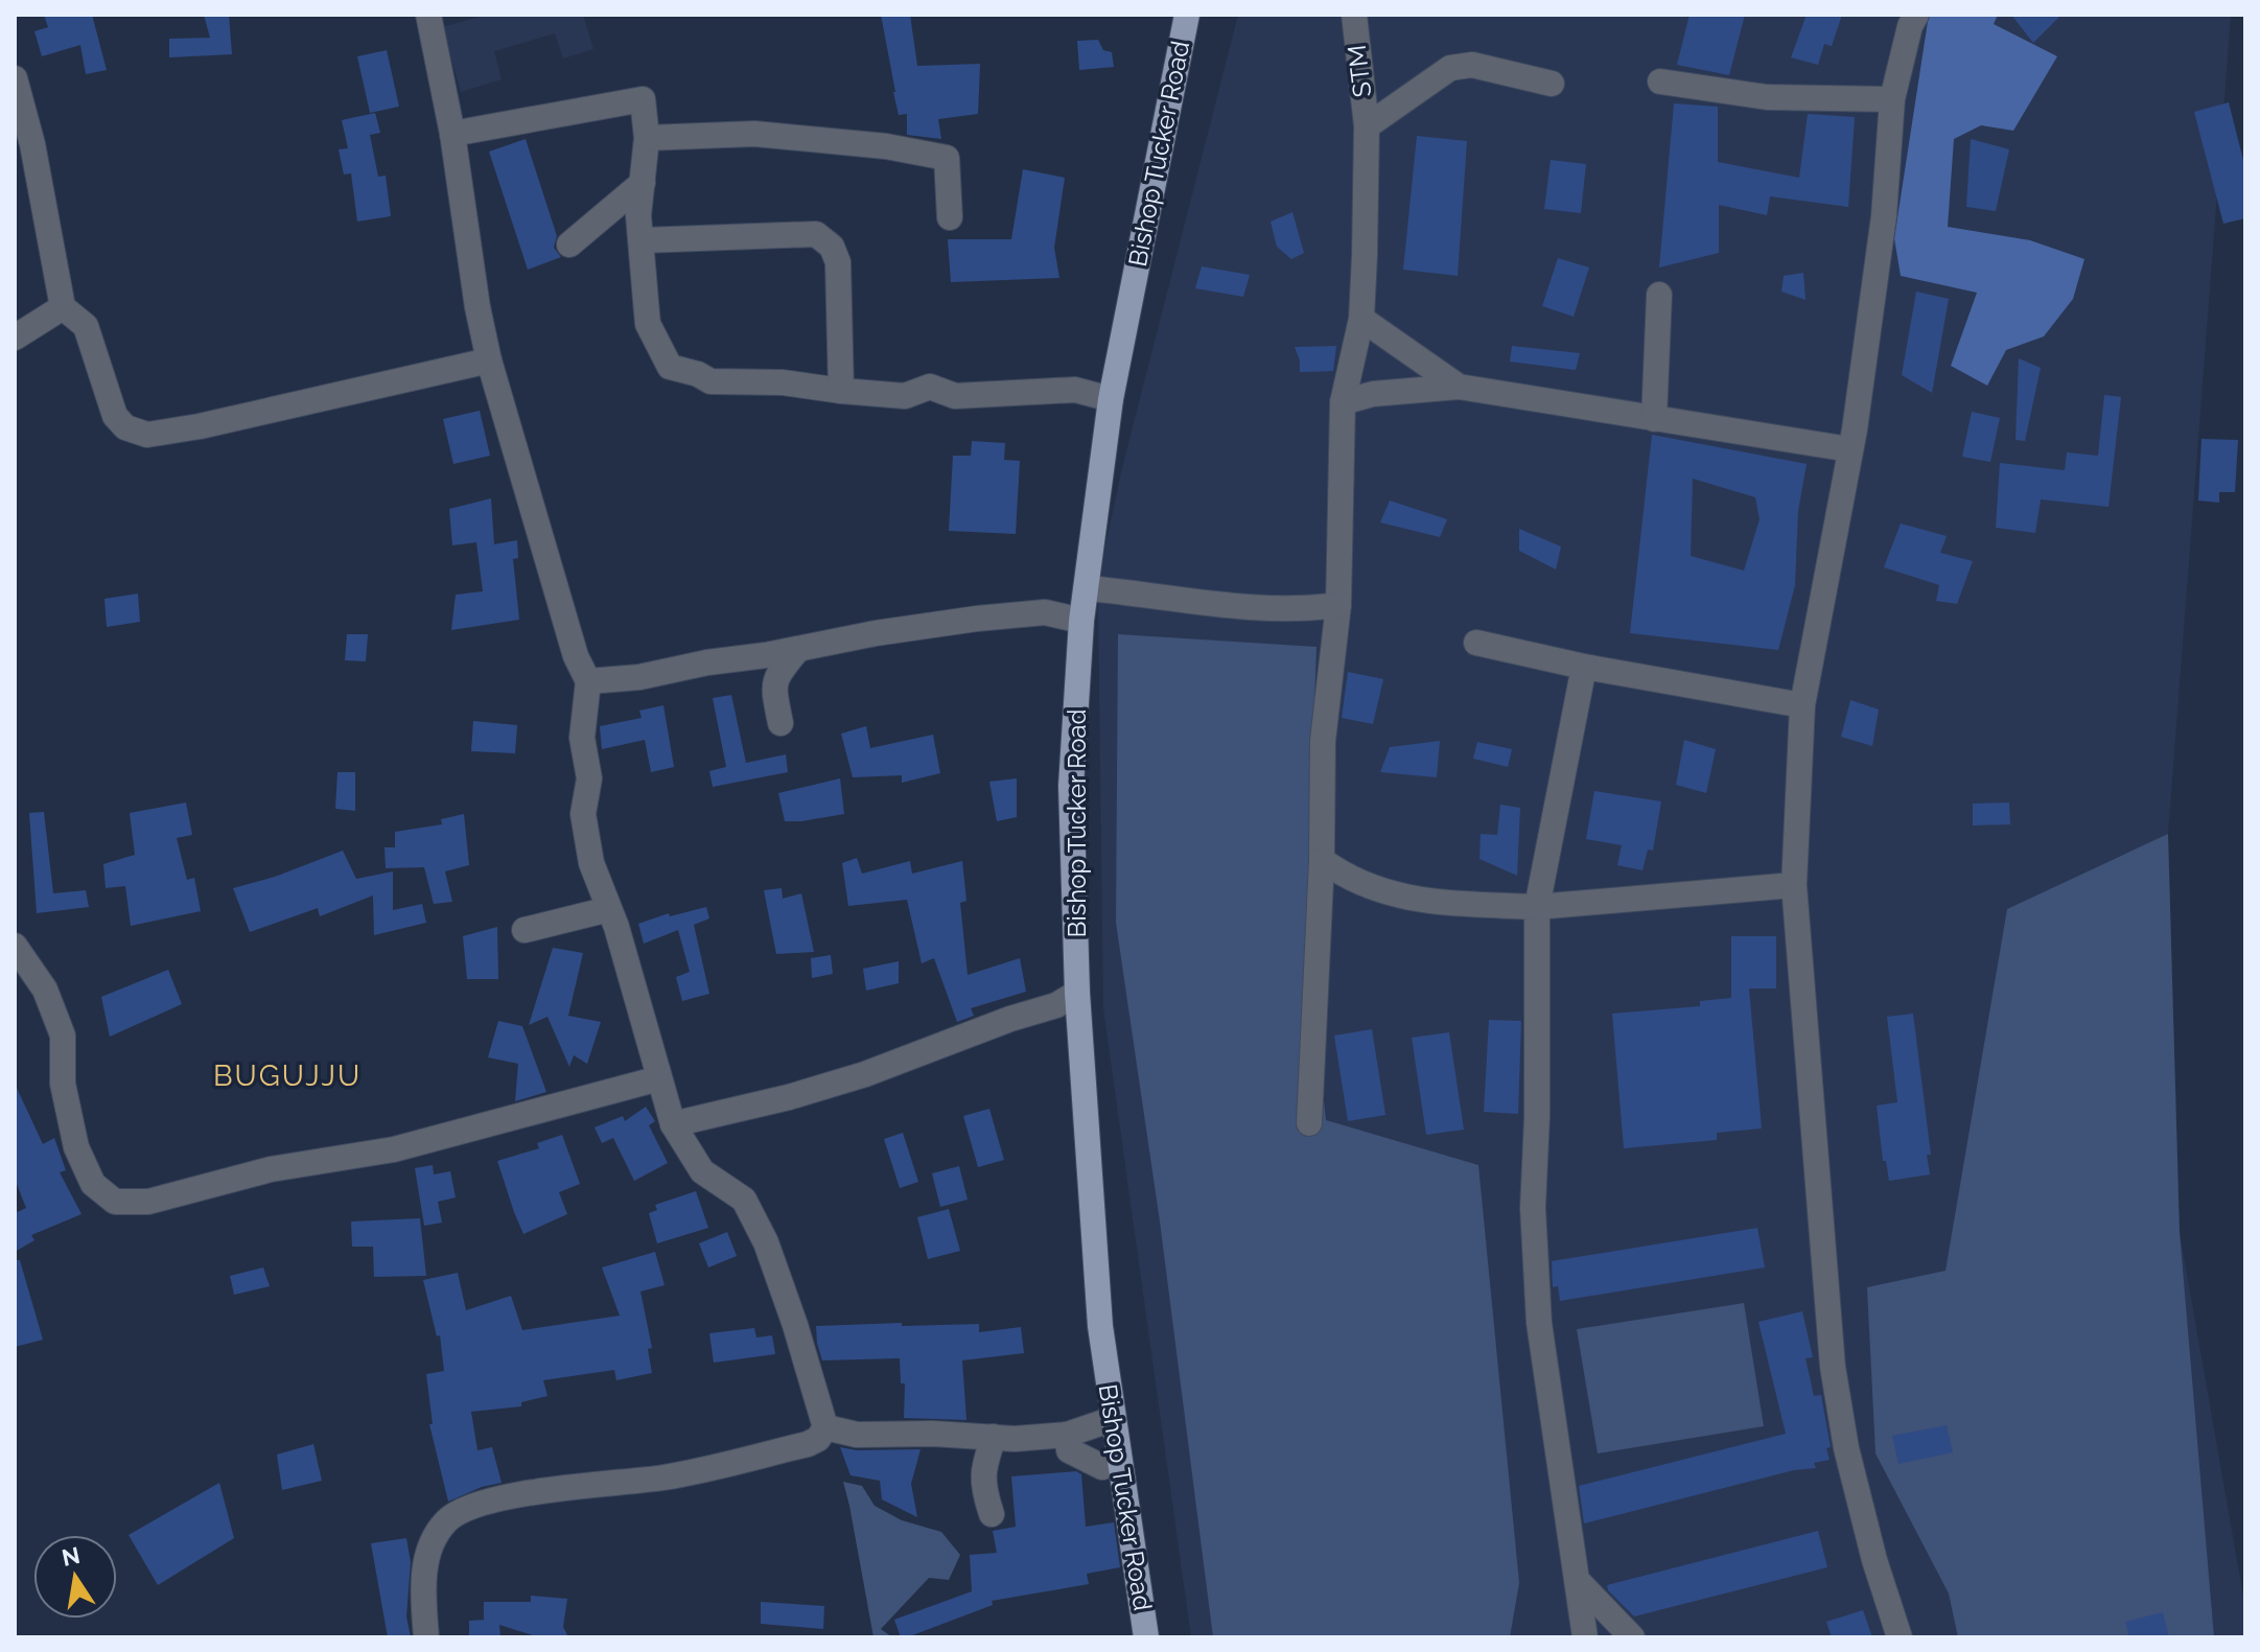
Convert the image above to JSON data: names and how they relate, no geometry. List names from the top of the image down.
{
  "streets": {
    "main road": ["Bishop Tucker Road"],
    "street": ["STM"]
  },
  "districts": ["BUGUJJU"],
  "north": "top"
}
